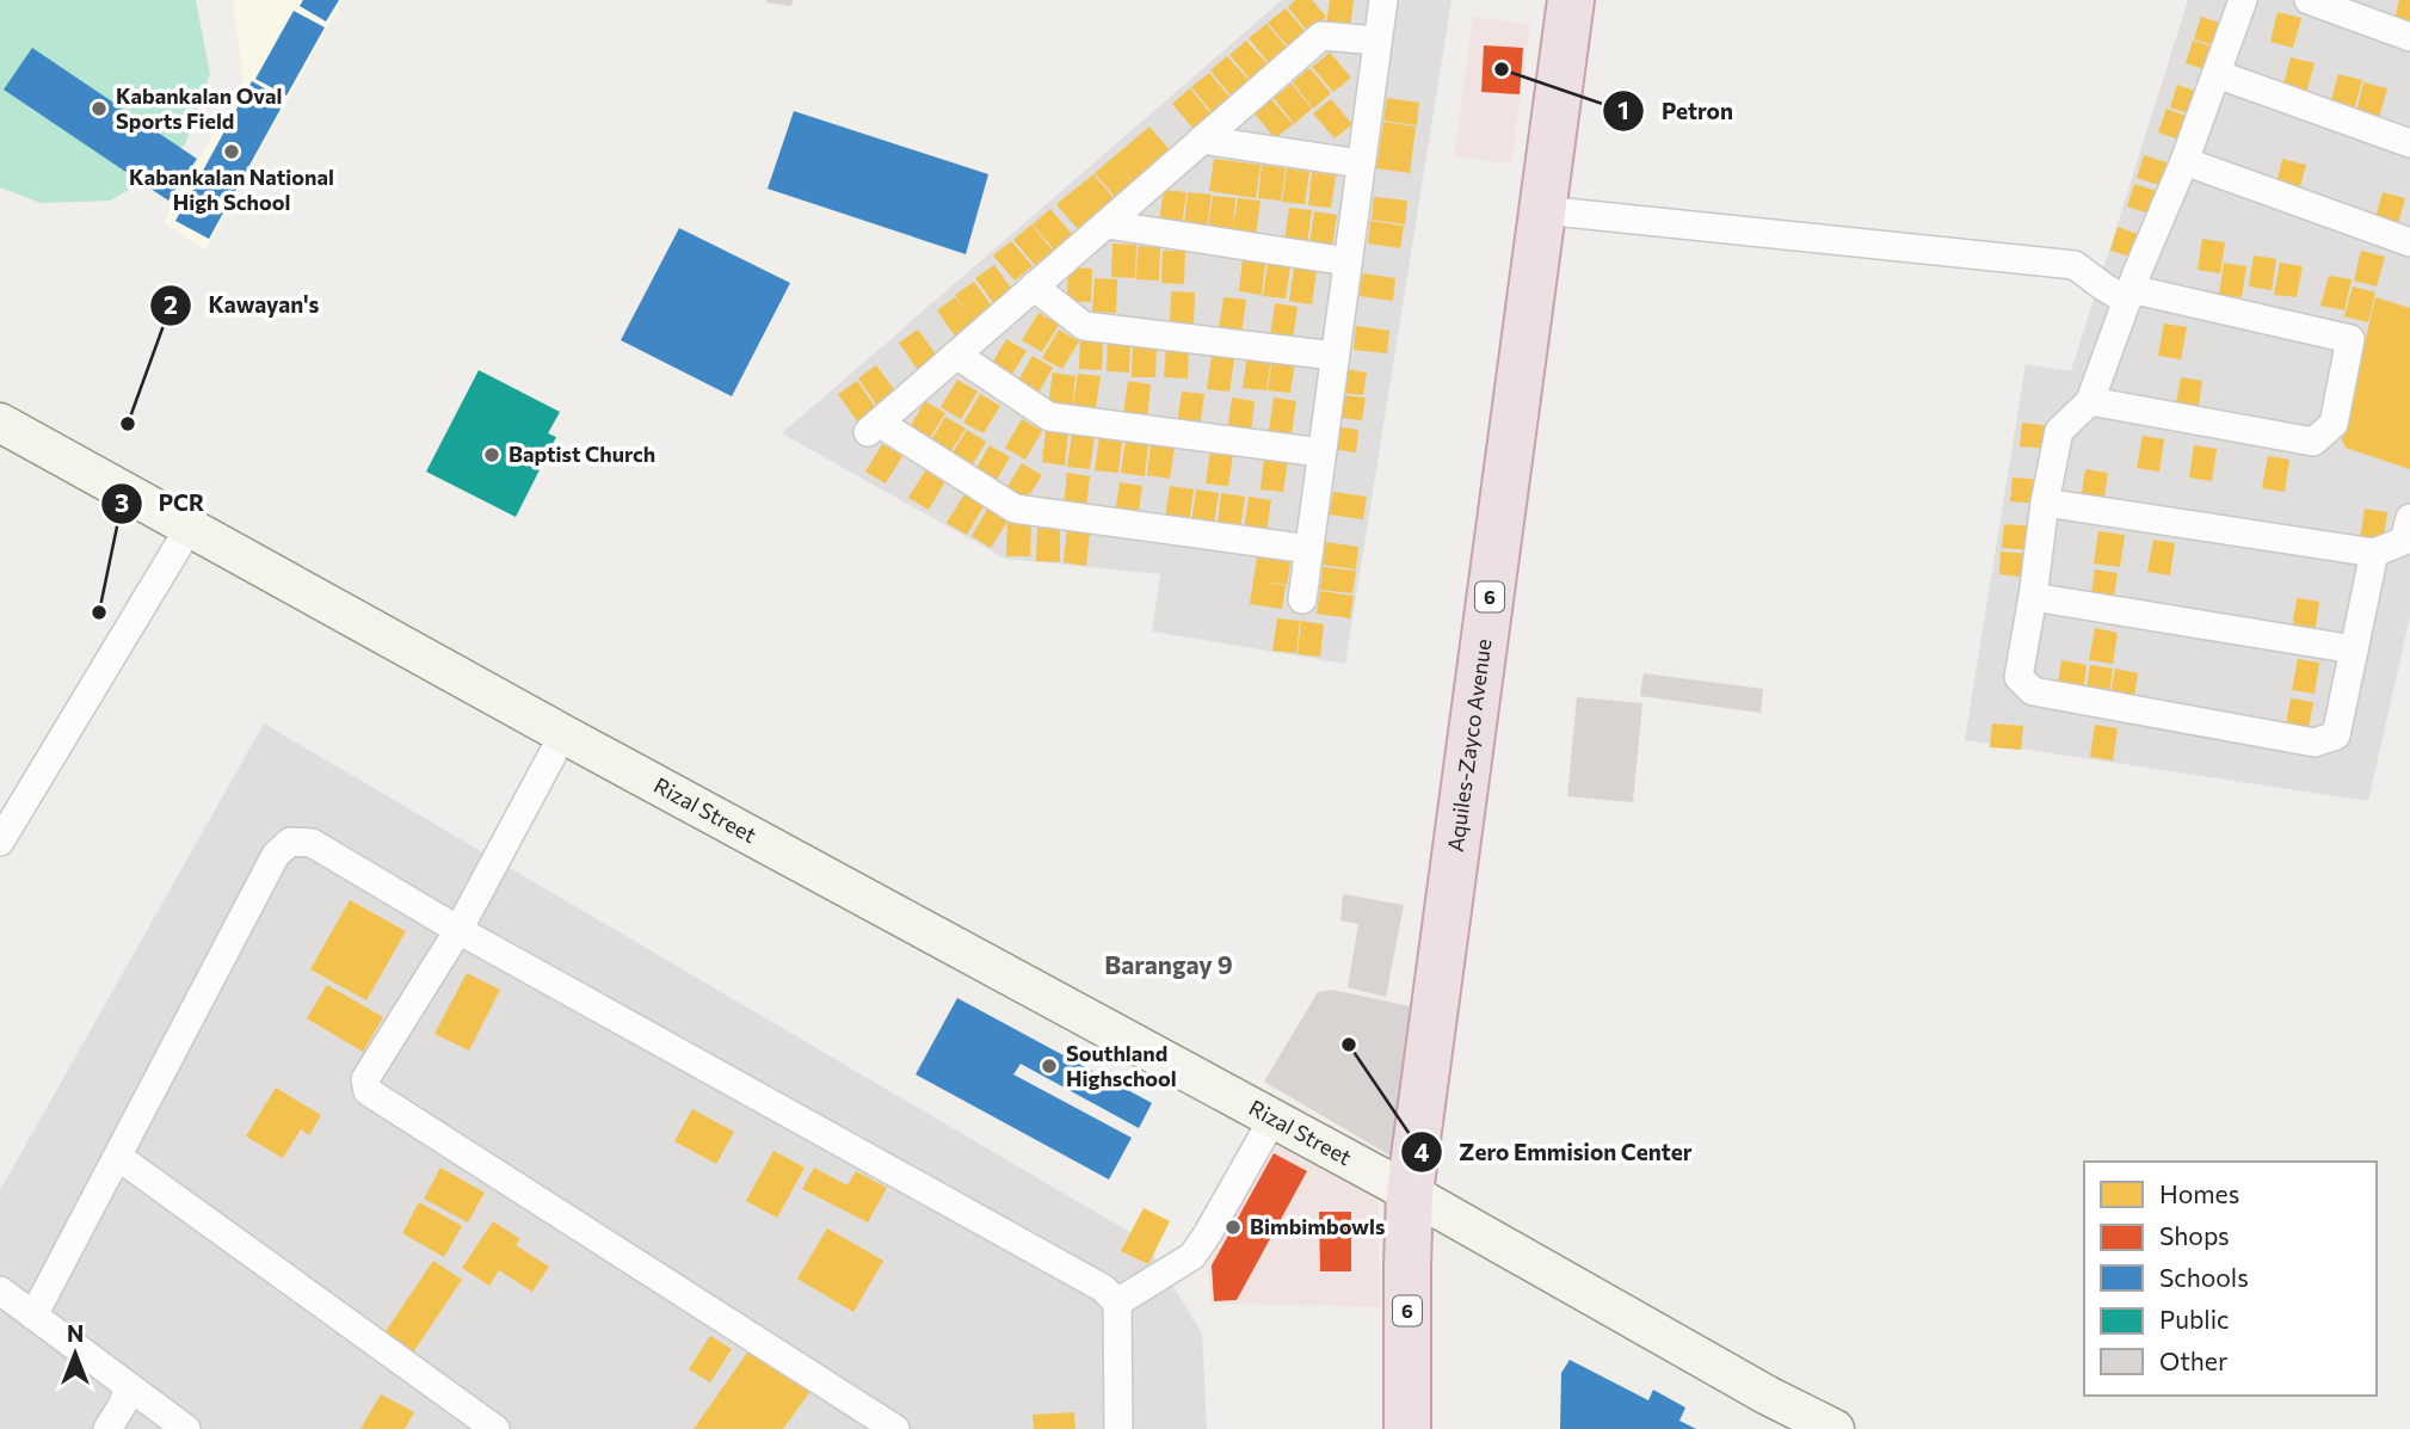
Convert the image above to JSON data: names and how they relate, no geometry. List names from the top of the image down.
{
  "streets": {
    "highway": ["6", "Aquiles-Zayco Avenue"],
    "main road": ["Rizal Street"]
  },
  "crossings": [
    ["6", "Aquiles-Zayco Avenue"],
    ["6", "Rizal Street"],
    ["Aquiles-Zayco Avenue", "Rizal Street"]
  ],
  "districts": ["Barangay 9"],
  "places": [
    "Petron",
    "Kabankalan Oval Sports Field",
    "Kabankalan National High School",
    "Kawayan's",
    "Baptist Church",
    "PCR",
    "Zero Emmision Center",
    "Southland Highschool",
    "Bimbimbowls"
  ],
  "legend": [
    "Homes",
    "Shops",
    "Schools",
    "Public",
    "Other"
  ],
  "north": "top"
}
